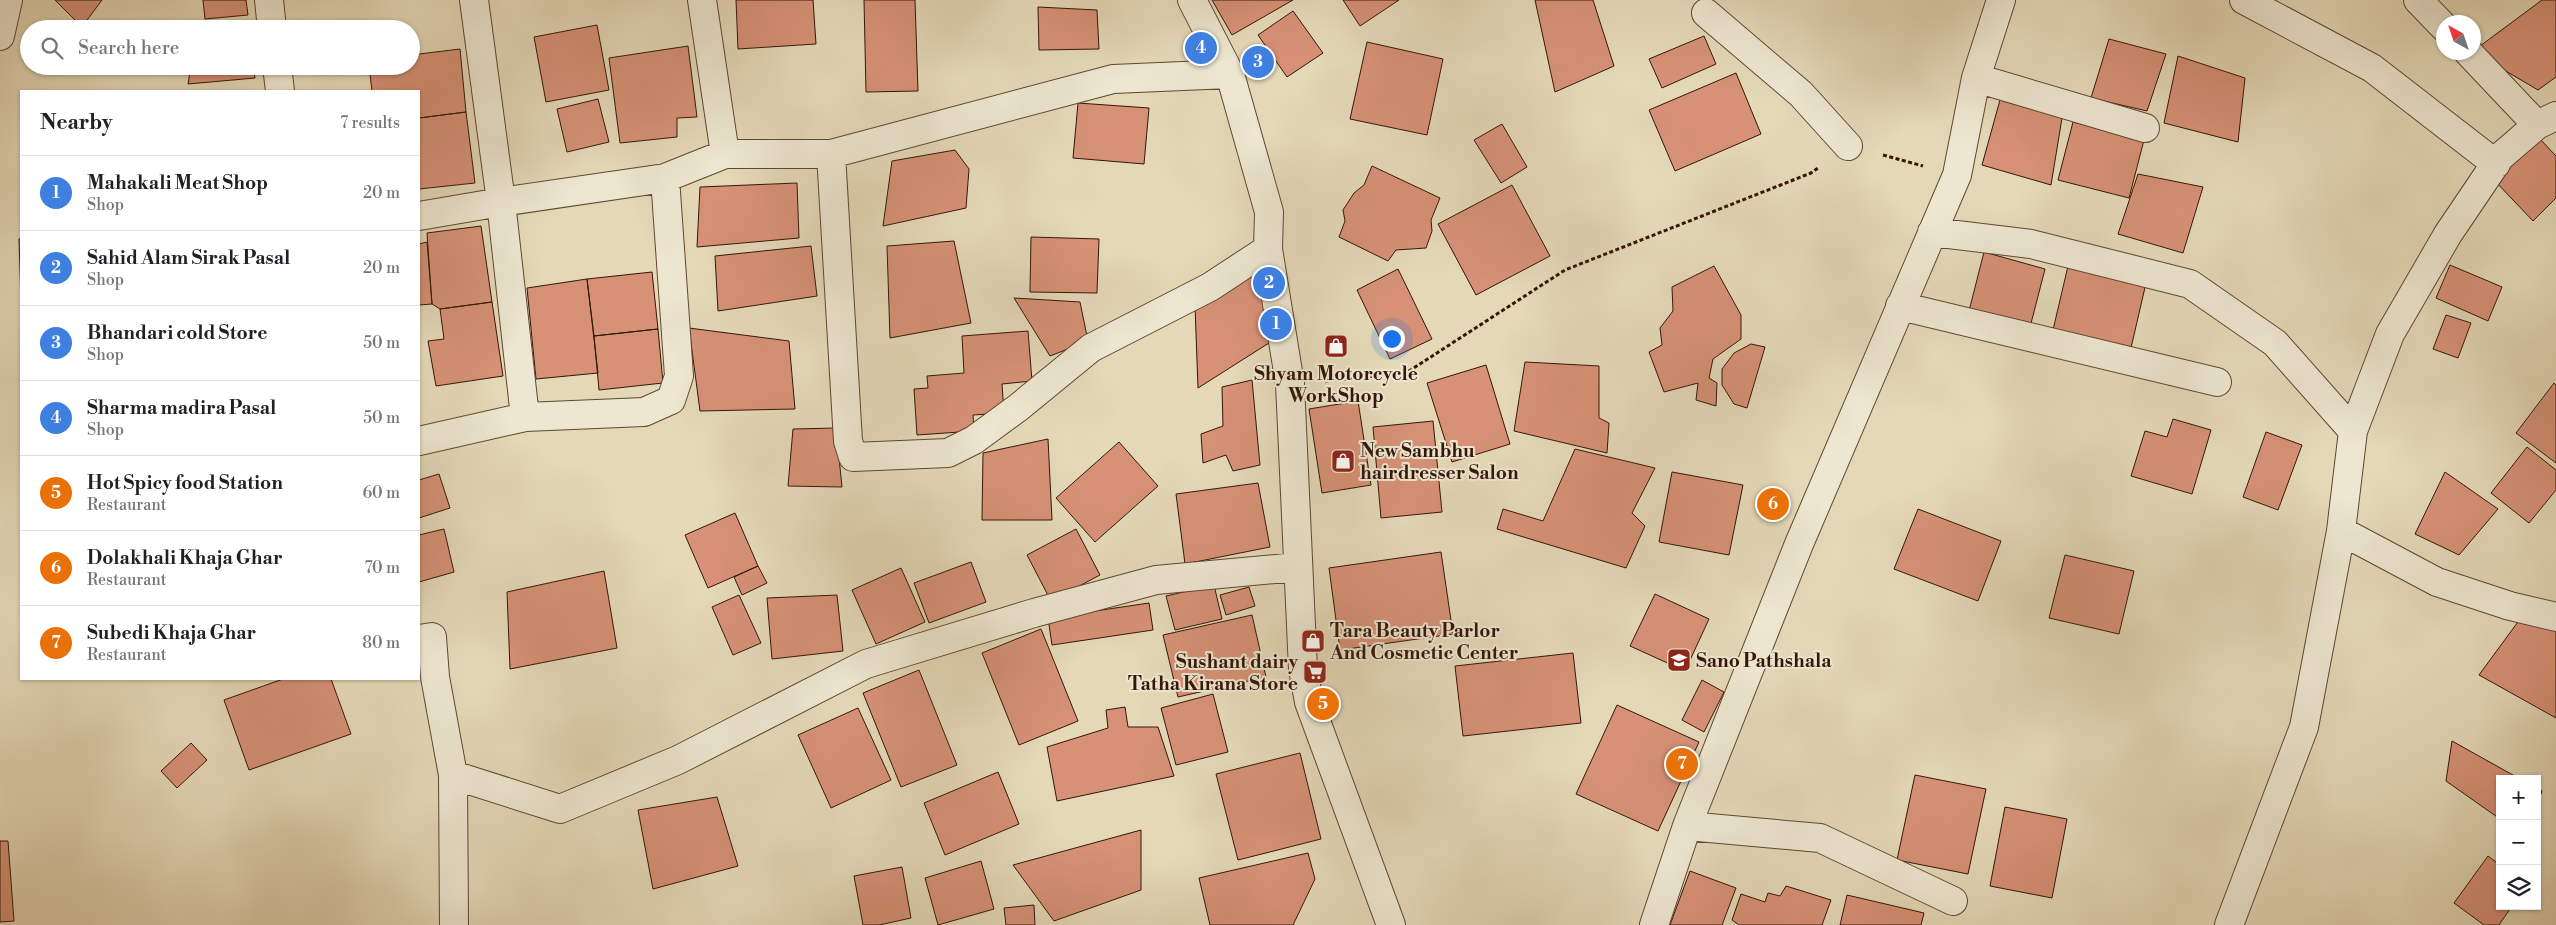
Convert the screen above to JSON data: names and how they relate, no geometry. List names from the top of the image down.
{
  "places": {
    "shop": ["Shyam Motorcycle WorkShop", "New Sambhu hairdresser Salon", "Tara Beauty Parlor And Cosmetic Center"],
    "school or university": ["Sano Pathshala"],
    "supermarket": ["Sushant dairy Tatha Kirana Store"]
  },
  "north": "top left",
  "page": {
    "search": "Search here",
    "pins": [
      "4",
      "3",
      "2",
      "1",
      "6",
      "5",
      "7"
    ],
    "heading": ["Nearby", "7 results"],
    "list": [
      {
        "mark": "1",
        "name": "Mahakali Meat Shop",
        "note": "Shop",
        "value": "20 m"
      },
      {
        "mark": "2",
        "name": "Sahid Alam Sirak Pasal",
        "note": "Shop",
        "value": "20 m"
      },
      {
        "mark": "3",
        "name": "Bhandari cold Store",
        "note": "Shop",
        "value": "50 m"
      },
      {
        "mark": "4",
        "name": "Sharma madira Pasal",
        "note": "Shop",
        "value": "50 m"
      },
      {
        "mark": "5",
        "name": "Hot Spicy food Station",
        "note": "Restaurant",
        "value": "60 m"
      },
      {
        "mark": "6",
        "name": "Dolakhali Khaja Ghar",
        "note": "Restaurant",
        "value": "70 m"
      },
      {
        "mark": "7",
        "name": "Subedi Khaja Ghar",
        "note": "Restaurant",
        "value": "80 m"
      }
    ],
    "map_buttons": ["+", "−"]
  }
}
